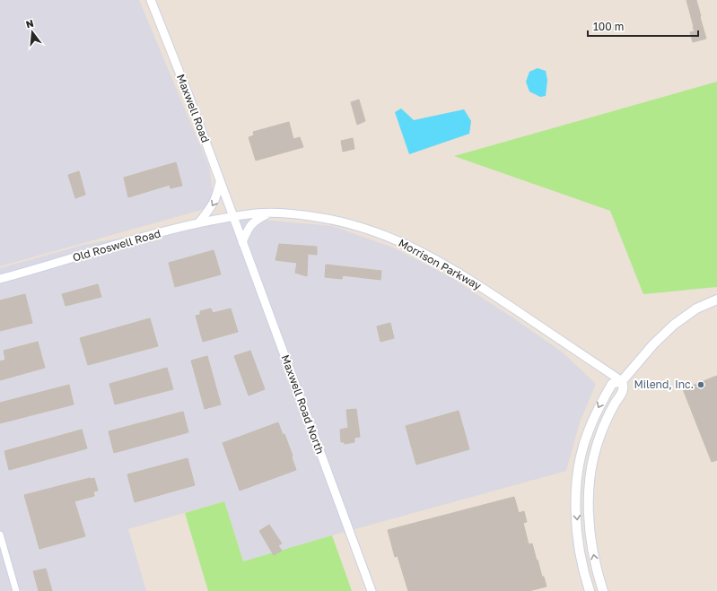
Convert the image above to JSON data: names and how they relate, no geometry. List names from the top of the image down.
{
  "streets": {
    "street": [
      "Maxwell Road",
      "Old Roswell Road",
      "Morrison Parkway",
      "Maxwell Road North"
    ]
  },
  "crossings": [
    ["Maxwell Road", "Old Roswell Road"],
    ["Maxwell Road", "Morrison Parkway"],
    ["Maxwell Road", "Maxwell Road North"],
    ["Old Roswell Road", "Morrison Parkway"],
    ["Old Roswell Road", "Maxwell Road North"],
    ["Morrison Parkway", "Maxwell Road North"]
  ],
  "places": ["Milend, Inc."],
  "scale_bar": "100 m",
  "north": "top"
}
